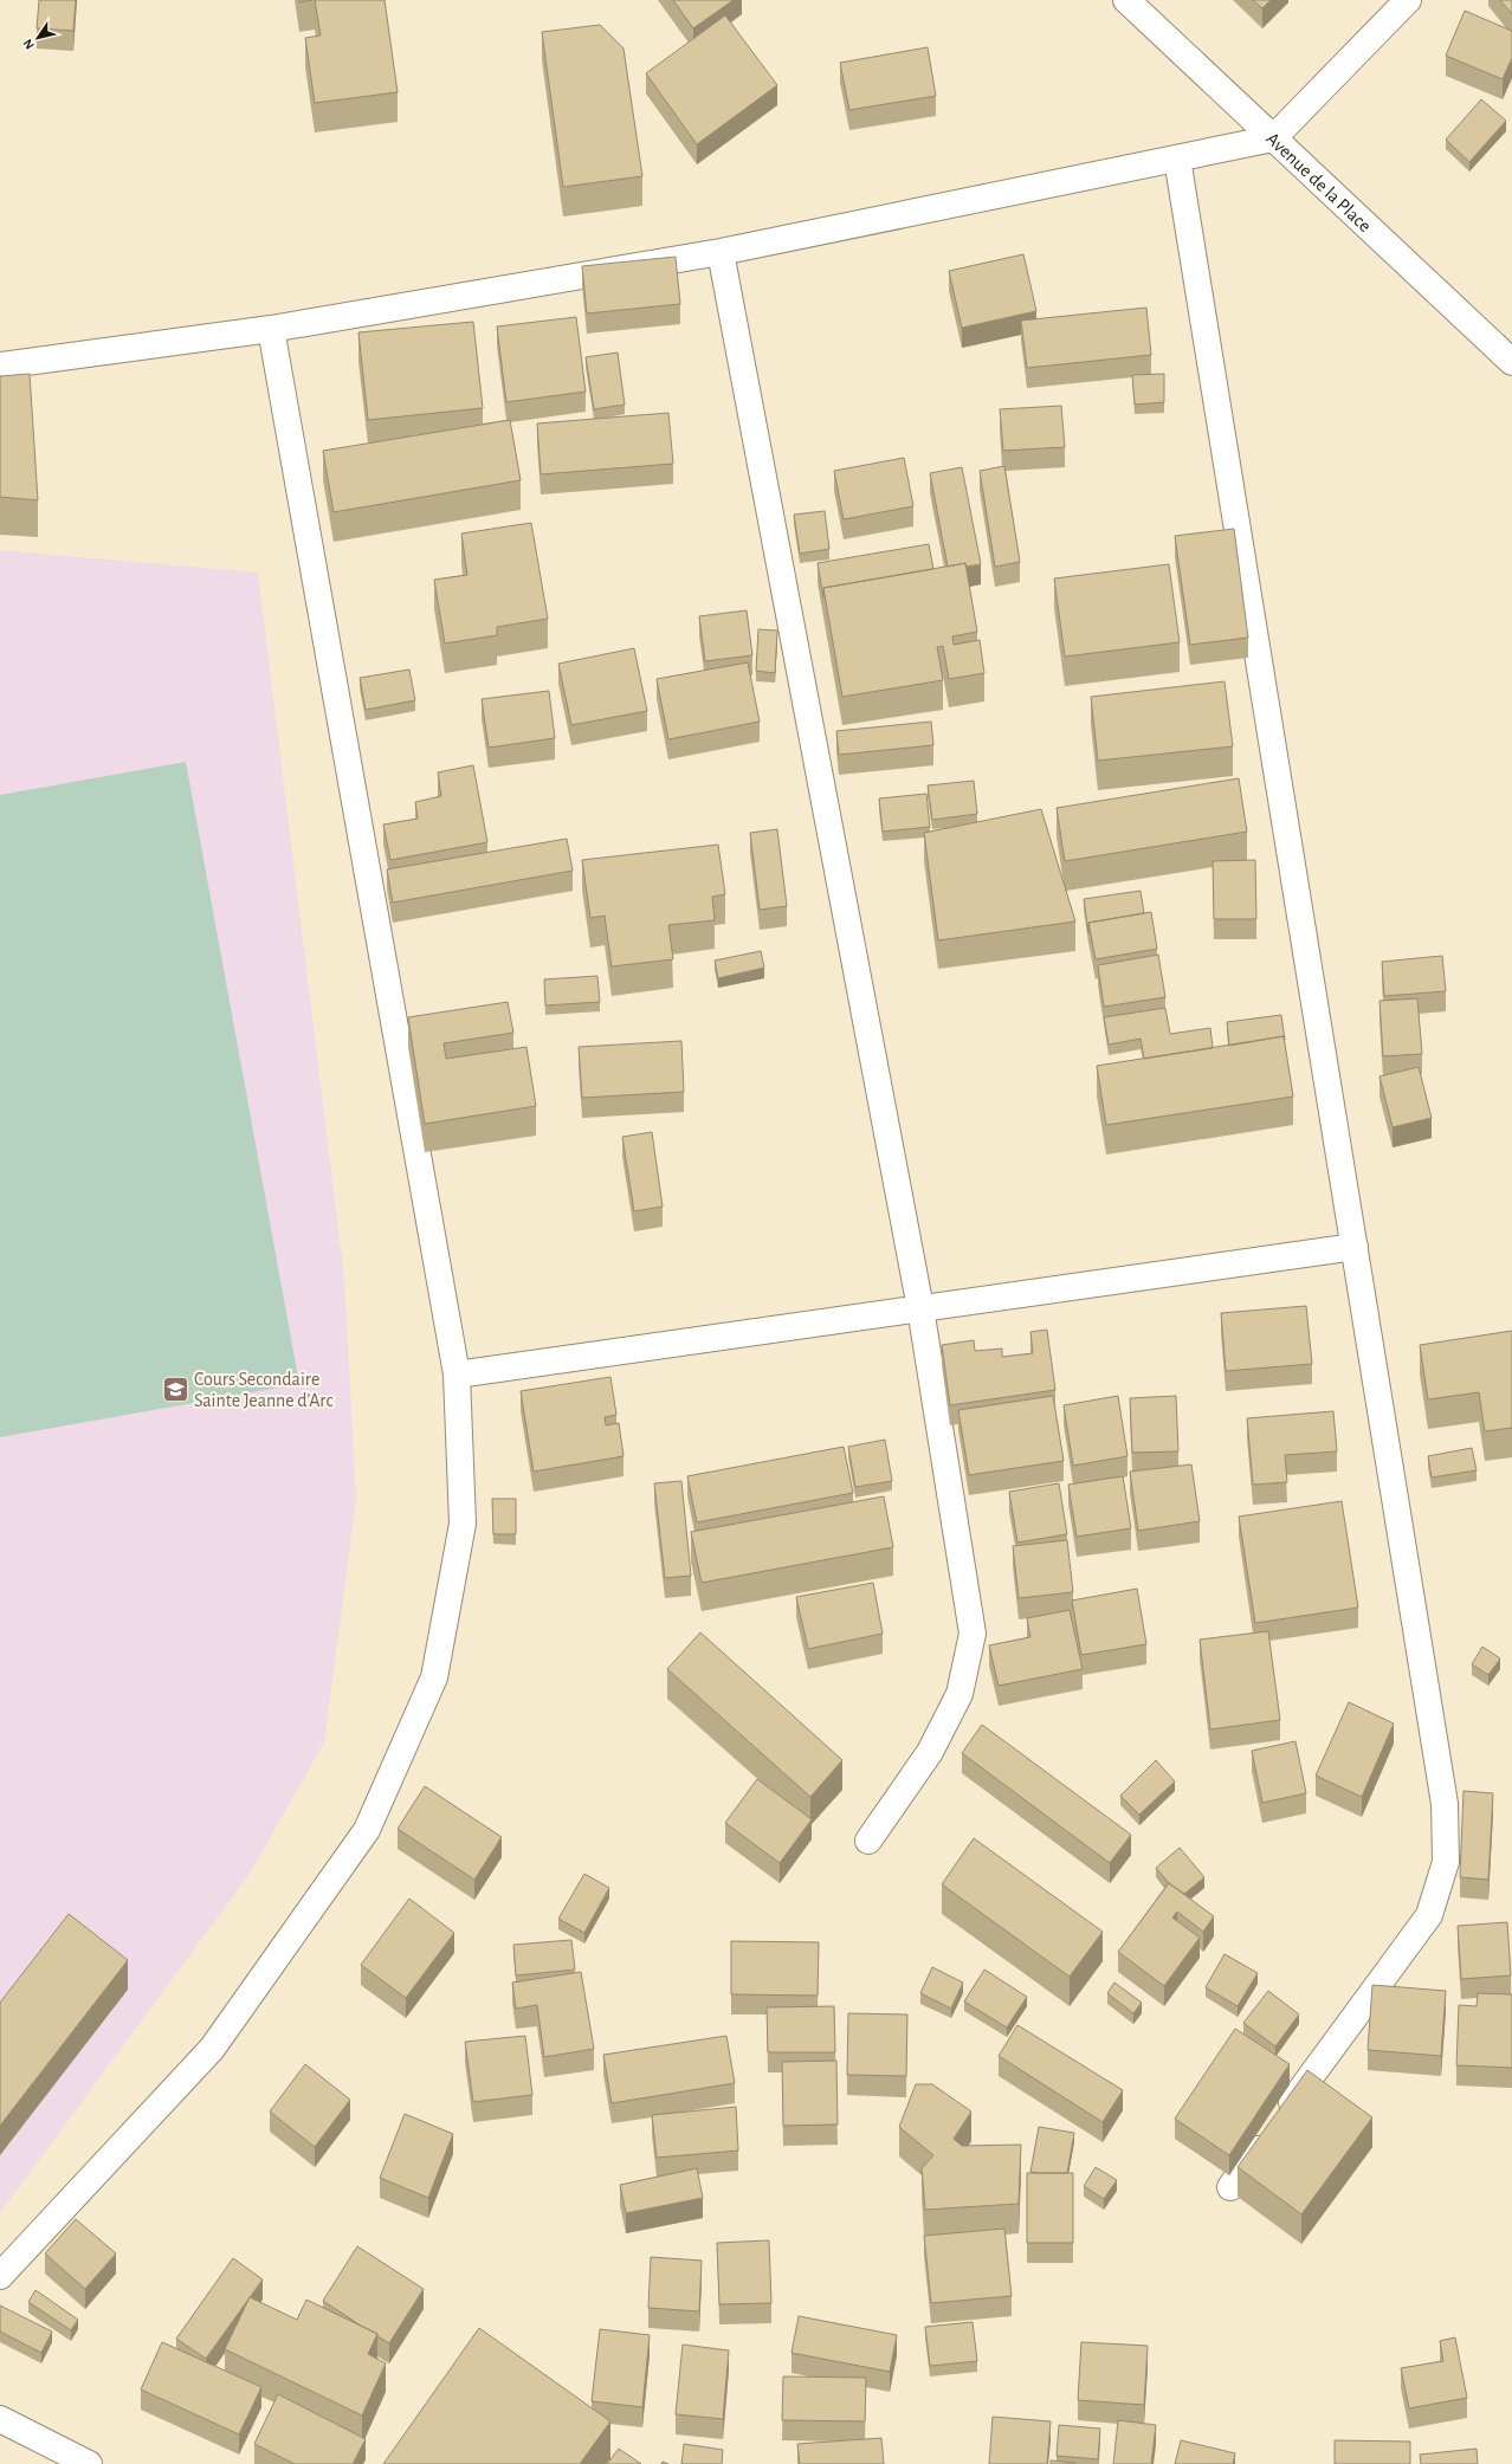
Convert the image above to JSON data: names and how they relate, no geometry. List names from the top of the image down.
{
  "streets": {
    "street": ["Avenue de la Place"]
  },
  "places": {
    "school or university": ["Cours Secondaire Sainte Jeanne d'Arc"]
  },
  "north": "bottom left"
}
